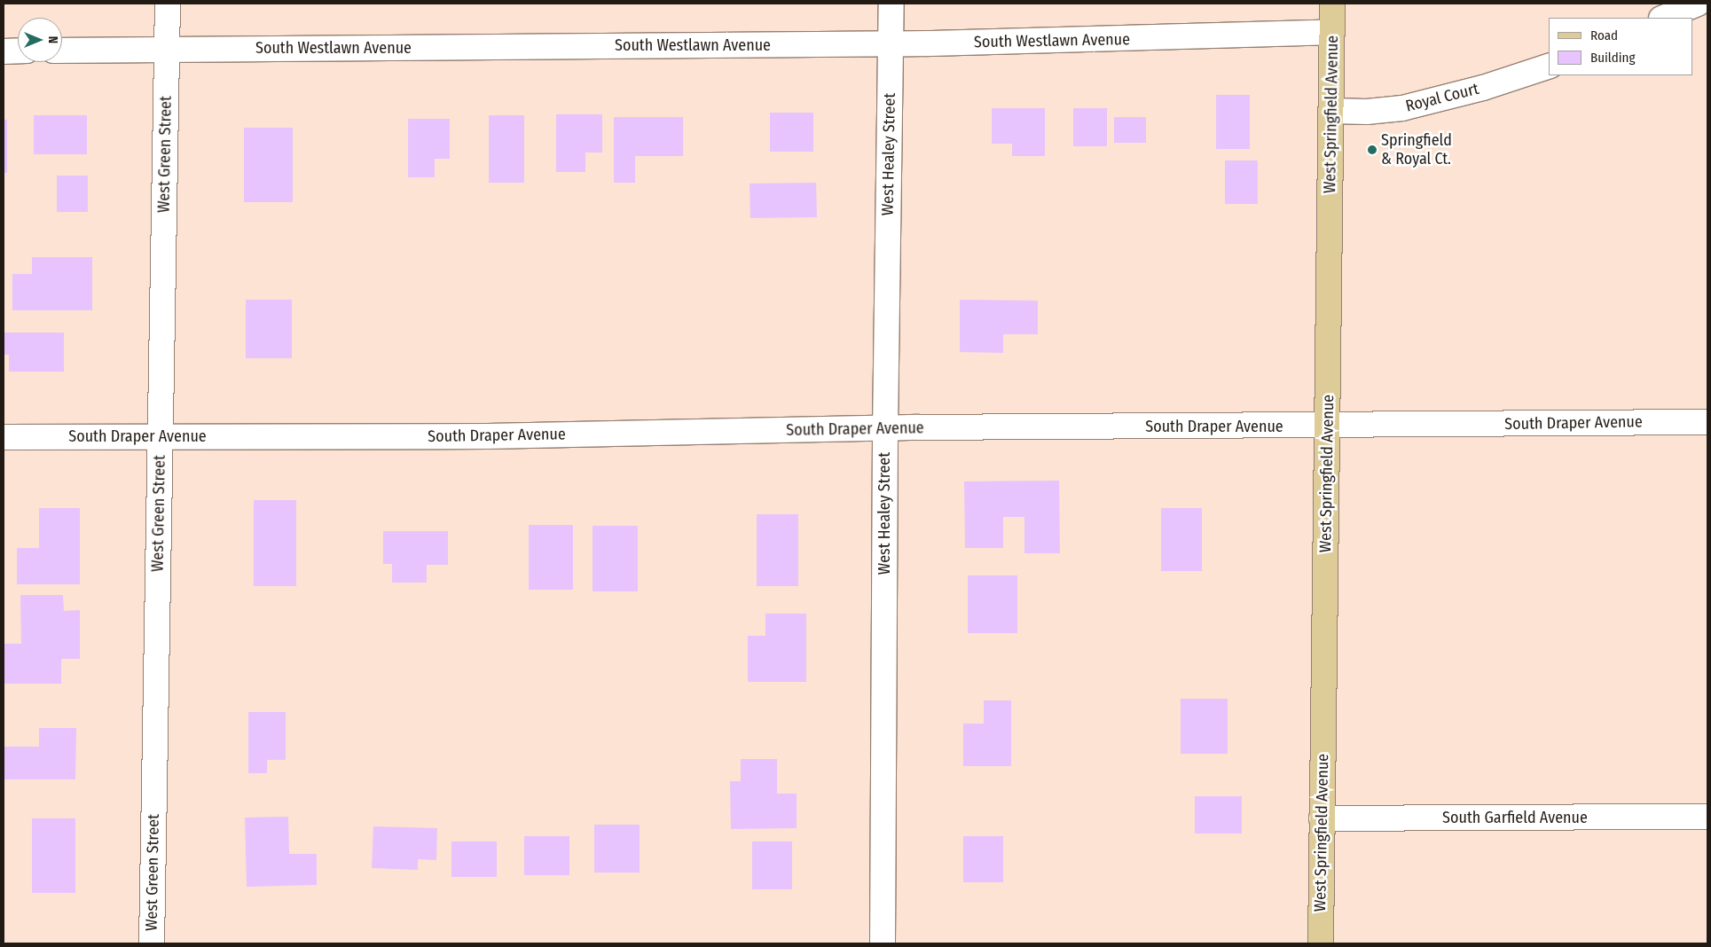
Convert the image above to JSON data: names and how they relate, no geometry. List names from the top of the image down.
{
  "streets": {
    "main road": ["West Springfield Avenue"],
    "street": [
      "South Westlawn Avenue",
      "Royal Court",
      "West Green Street",
      "West Healey Street",
      "South Draper Avenue",
      "South Garfield Avenue"
    ]
  },
  "crossings": [
    ["South Westlawn Avenue", "West Springfield Avenue"],
    ["South Westlawn Avenue", "West Green Street"],
    ["South Westlawn Avenue", "West Healey Street"],
    ["Royal Court", "West Springfield Avenue"],
    ["West Springfield Avenue", "South Draper Avenue"],
    ["West Springfield Avenue", "South Garfield Avenue"],
    ["West Green Street", "South Draper Avenue"],
    ["West Healey Street", "South Draper Avenue"]
  ],
  "places": ["Springfield & Royal Ct."],
  "legend": ["Road", "Building"],
  "north": "right"
}
